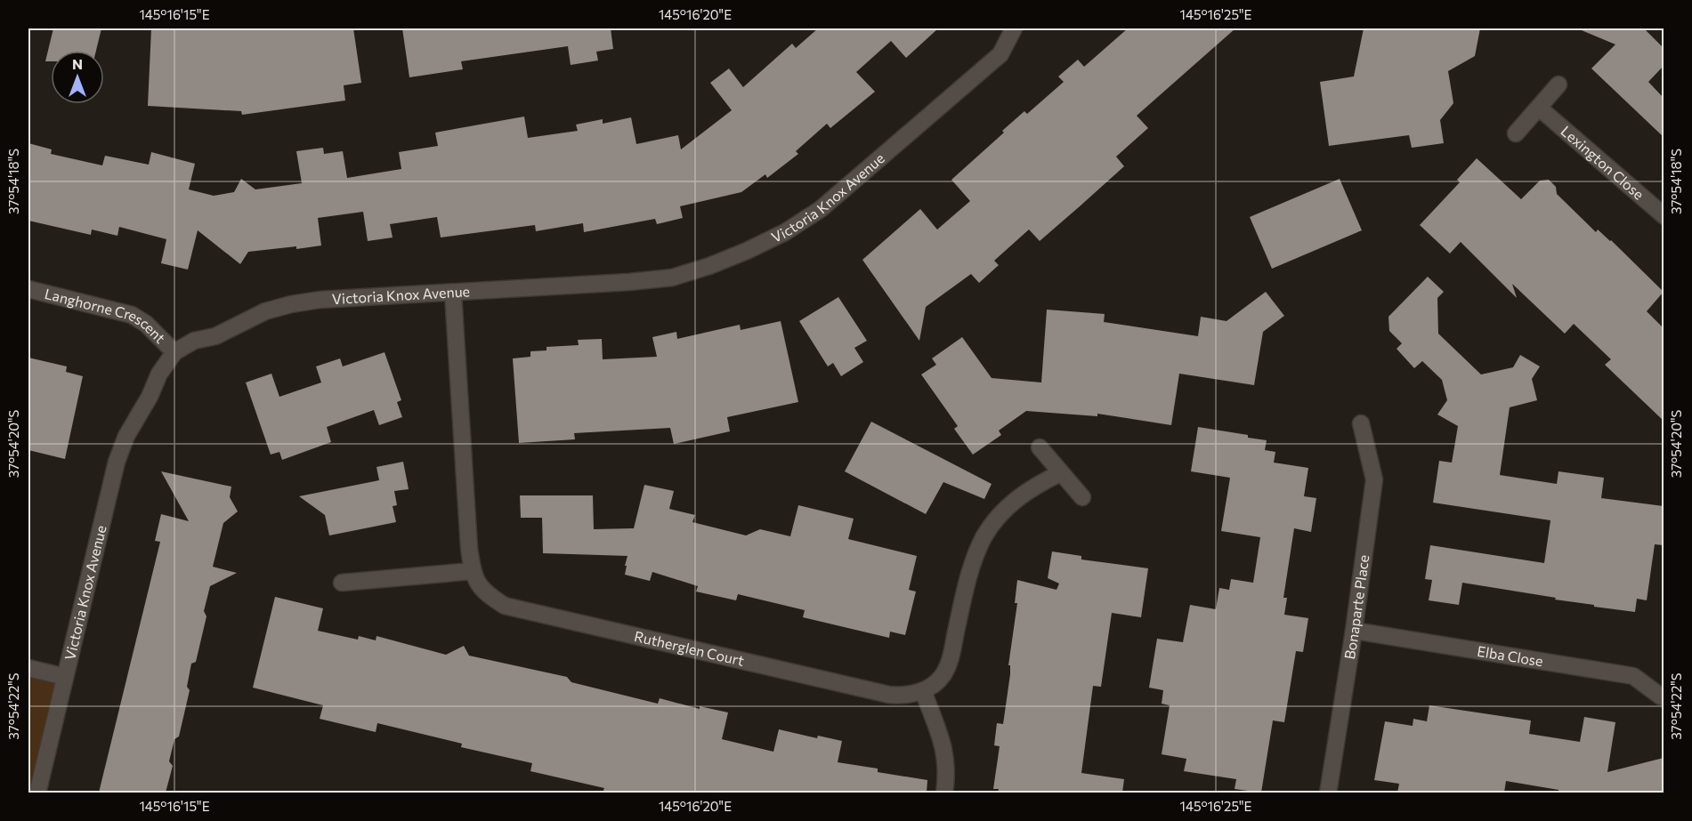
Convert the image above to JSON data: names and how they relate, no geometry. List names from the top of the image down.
{
  "streets": {
    "street": [
      "Lexington Close",
      "Victoria Knox Avenue",
      "Langhorne Crescent",
      "Bonaparte Place",
      "Rutherglen Court",
      "Elba Close"
    ]
  },
  "crossings": [
    ["Victoria Knox Avenue", "Langhorne Crescent"],
    ["Victoria Knox Avenue", "Rutherglen Court"],
    ["Bonaparte Place", "Elba Close"]
  ],
  "north": "top",
  "coordinates": [
    "145°16'15\"E",
    "145°16'20\"E",
    "145°16'25\"E",
    "37°54'18\"S",
    "37°54'20\"S",
    "37°54'22\"S"
  ]
}
